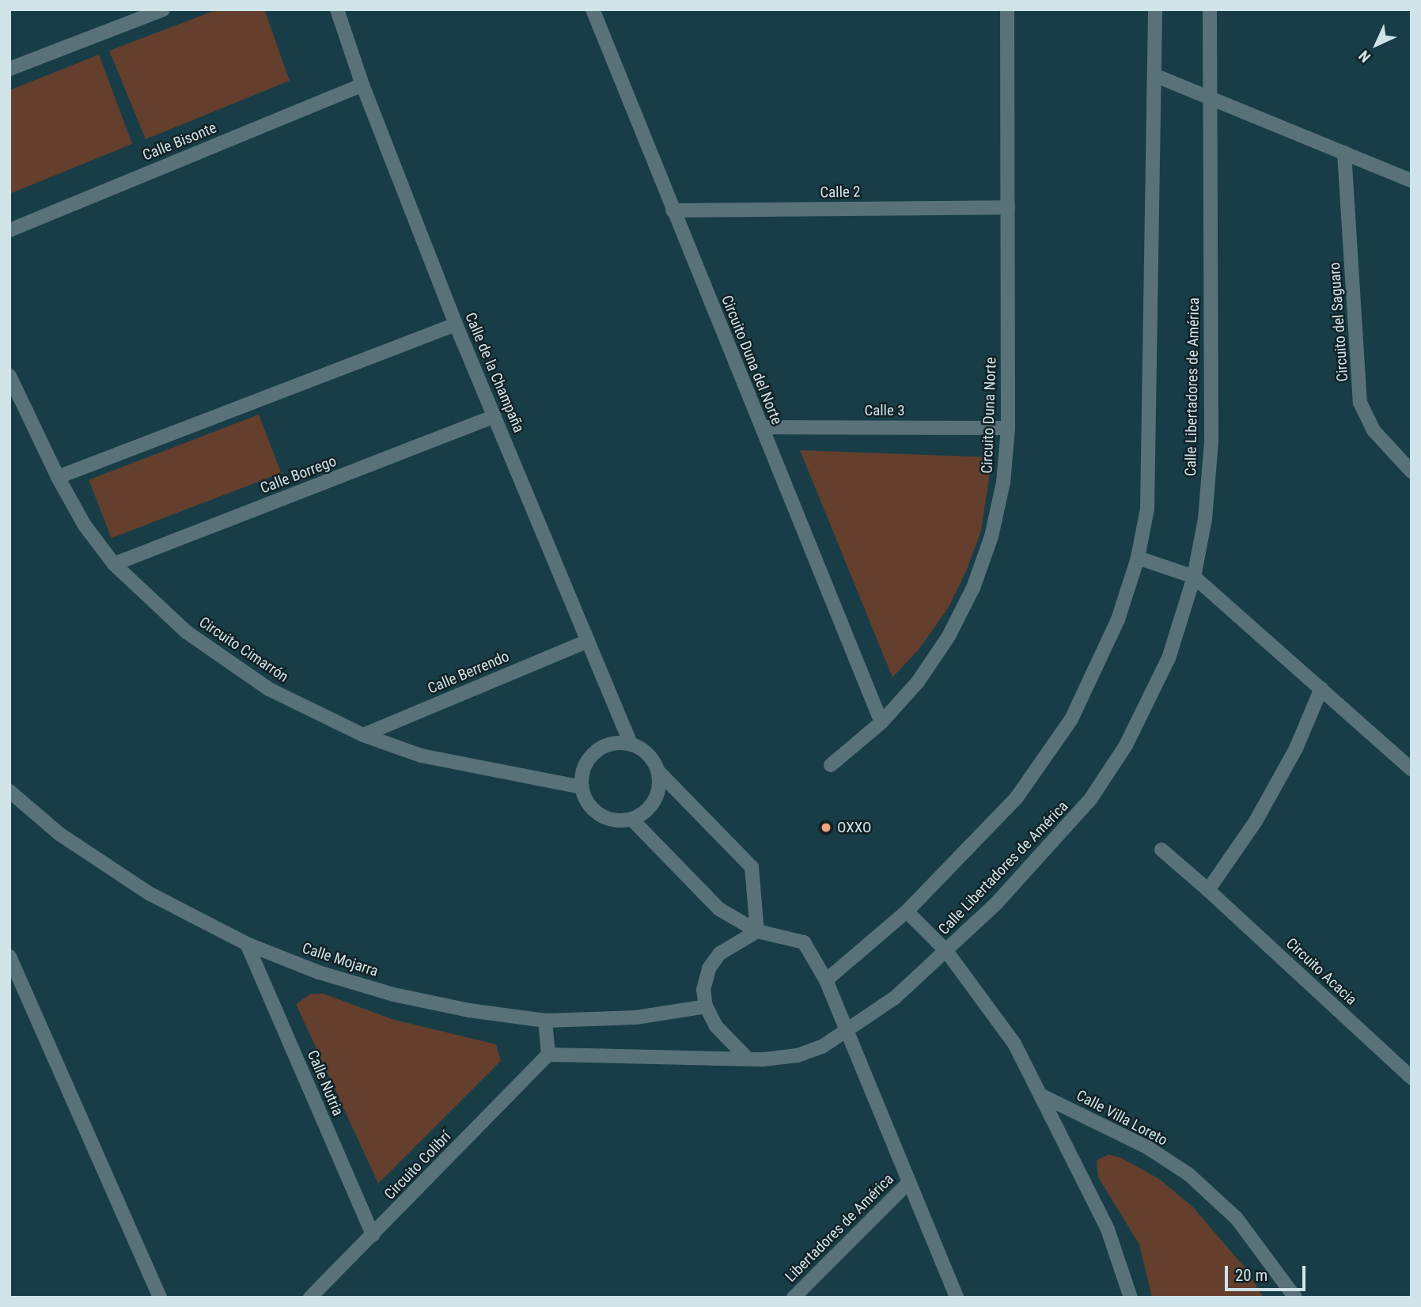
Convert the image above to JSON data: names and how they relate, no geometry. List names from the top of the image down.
{
  "streets": {
    "street": [
      "Calle Bisonte",
      "Calle 2",
      "Circuito del Saguaro",
      "Circuito Duna del Norte",
      "Calle de la Champaña",
      "Calle Libertadores de América",
      "Calle 3",
      "Circuito Duna Norte",
      "Calle Borrego",
      "Circuito Cimarrón",
      "Calle Berrendo",
      "Calle Mojarra",
      "Circuito Acacia",
      "Calle Nutria",
      "Calle Villa Loreto",
      "Circuito Colibrí",
      "Libertadores de América"
    ]
  },
  "crossings": [
    ["Calle Bisonte", "Calle de la Champaña"],
    ["Calle 2", "Circuito Duna del Norte"],
    ["Calle 2", "Circuito Duna Norte"],
    ["Circuito Duna del Norte", "Calle 3"],
    ["Circuito Duna del Norte", "Circuito Duna Norte"],
    ["Calle de la Champaña", "Calle Borrego"],
    ["Calle de la Champaña", "Circuito Cimarrón"],
    ["Calle de la Champaña", "Calle Berrendo"],
    ["Calle Libertadores de América", "Calle Mojarra"],
    ["Calle 3", "Circuito Duna Norte"],
    ["Calle Borrego", "Circuito Cimarrón"],
    ["Circuito Cimarrón", "Calle Berrendo"],
    ["Calle Mojarra", "Calle Nutria"],
    ["Calle Nutria", "Circuito Colibrí"]
  ],
  "places": ["OXXO"],
  "scale_bar": "20 m",
  "north": "bottom left"
}
